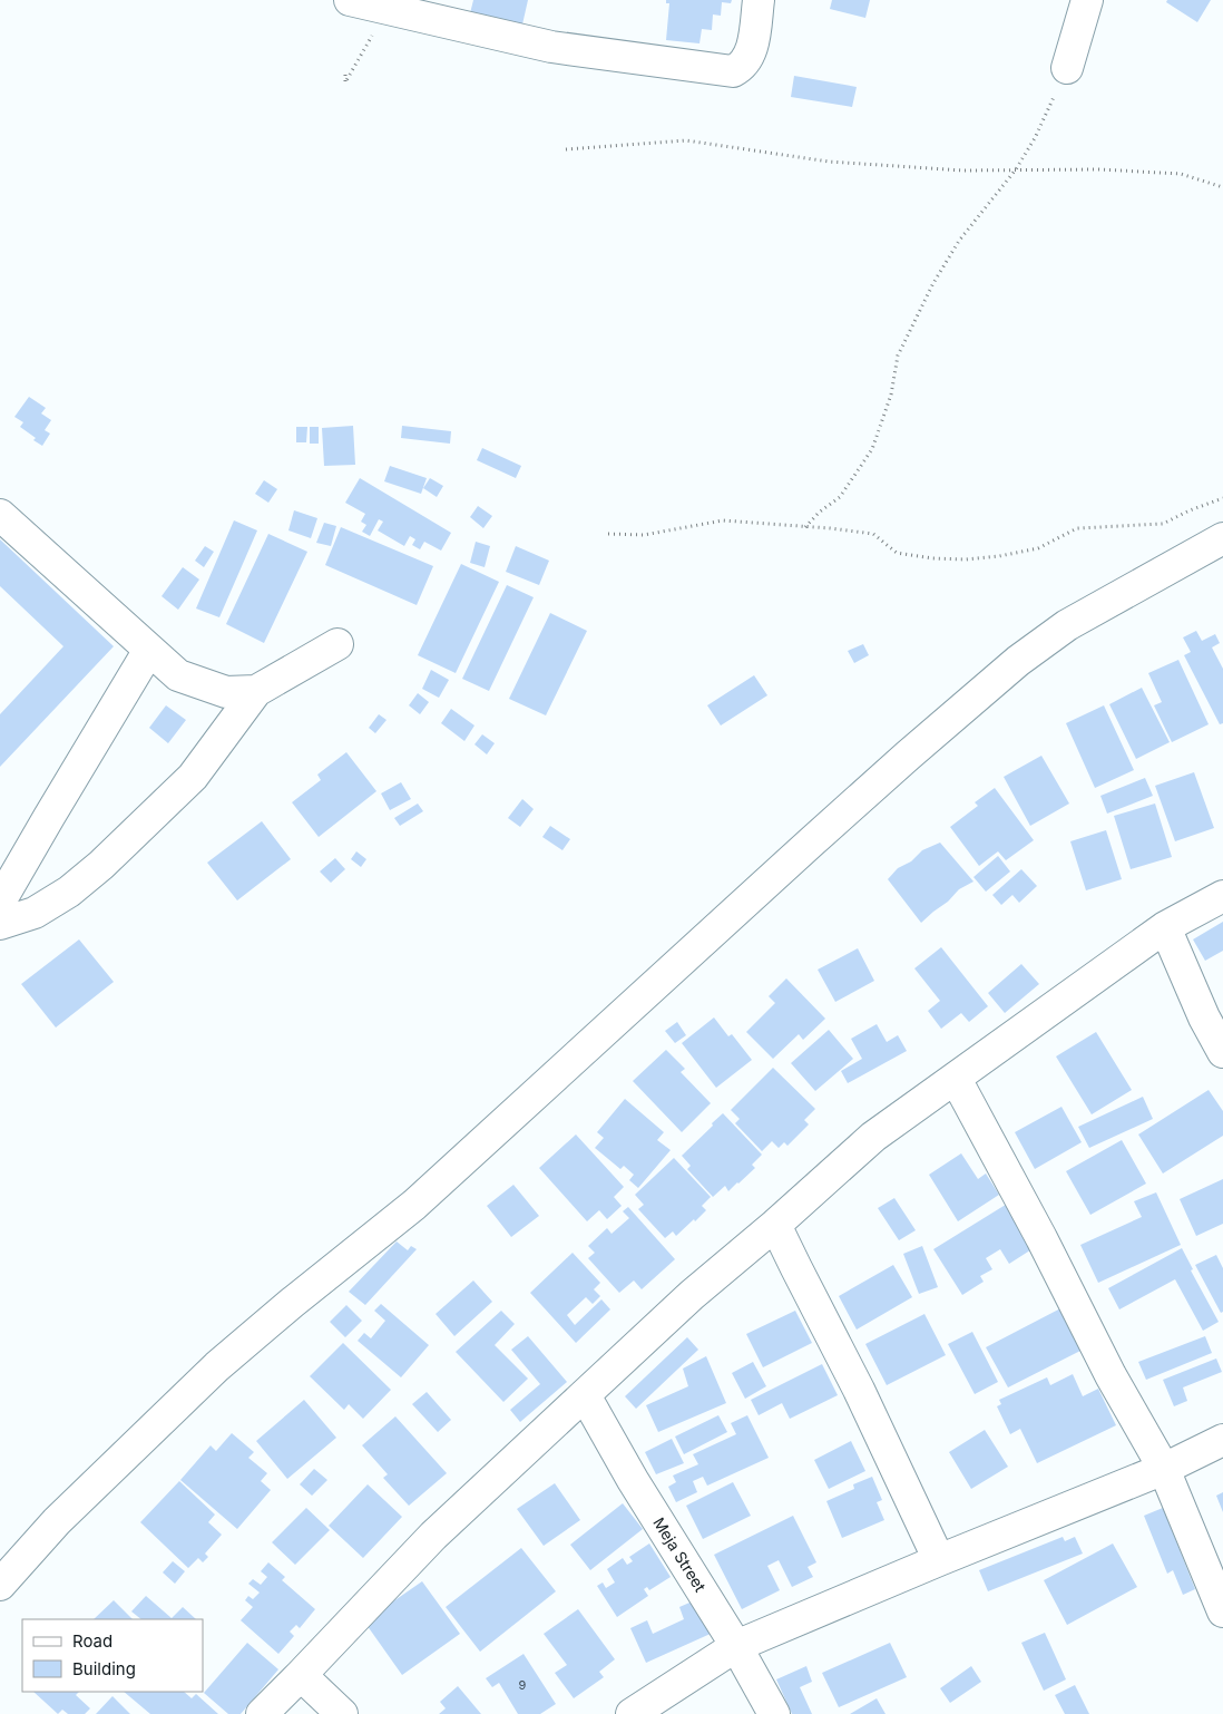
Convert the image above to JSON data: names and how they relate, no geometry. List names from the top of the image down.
{
  "streets": {
    "street": ["Meja Street"]
  },
  "house_numbers": ["9"],
  "legend": ["Road", "Building"]
}
